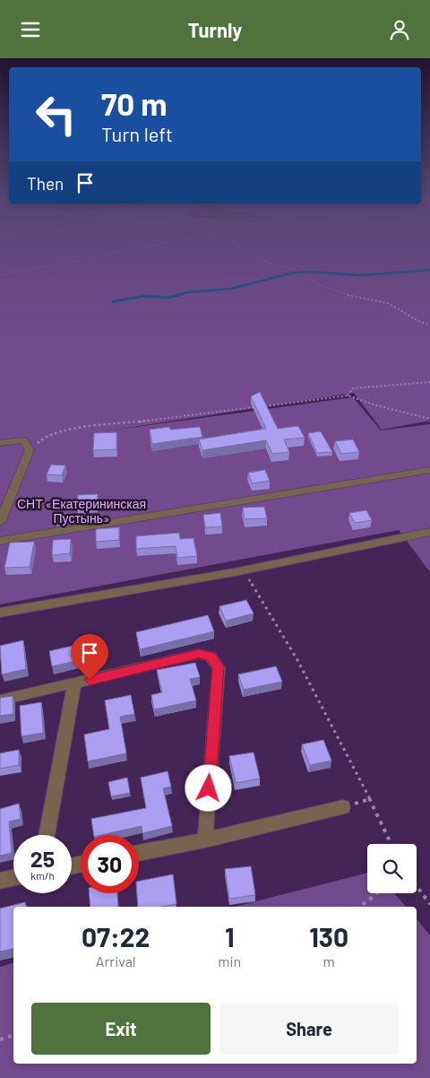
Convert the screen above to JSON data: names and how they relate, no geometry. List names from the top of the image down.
{
  "parks": ["СНТ «Екатерининская Пустынь»"],
  "page": {
    "header": "Turnly",
    "turn": ["70 m", "Turn left"],
    "then": "Then",
    "speed": "25 km/h",
    "limit": "30",
    "eta": [
      "07:22",
      "Arrival",
      "1",
      "min",
      "130",
      "m"
    ],
    "buttons": ["Exit", "Share"]
  }
}
